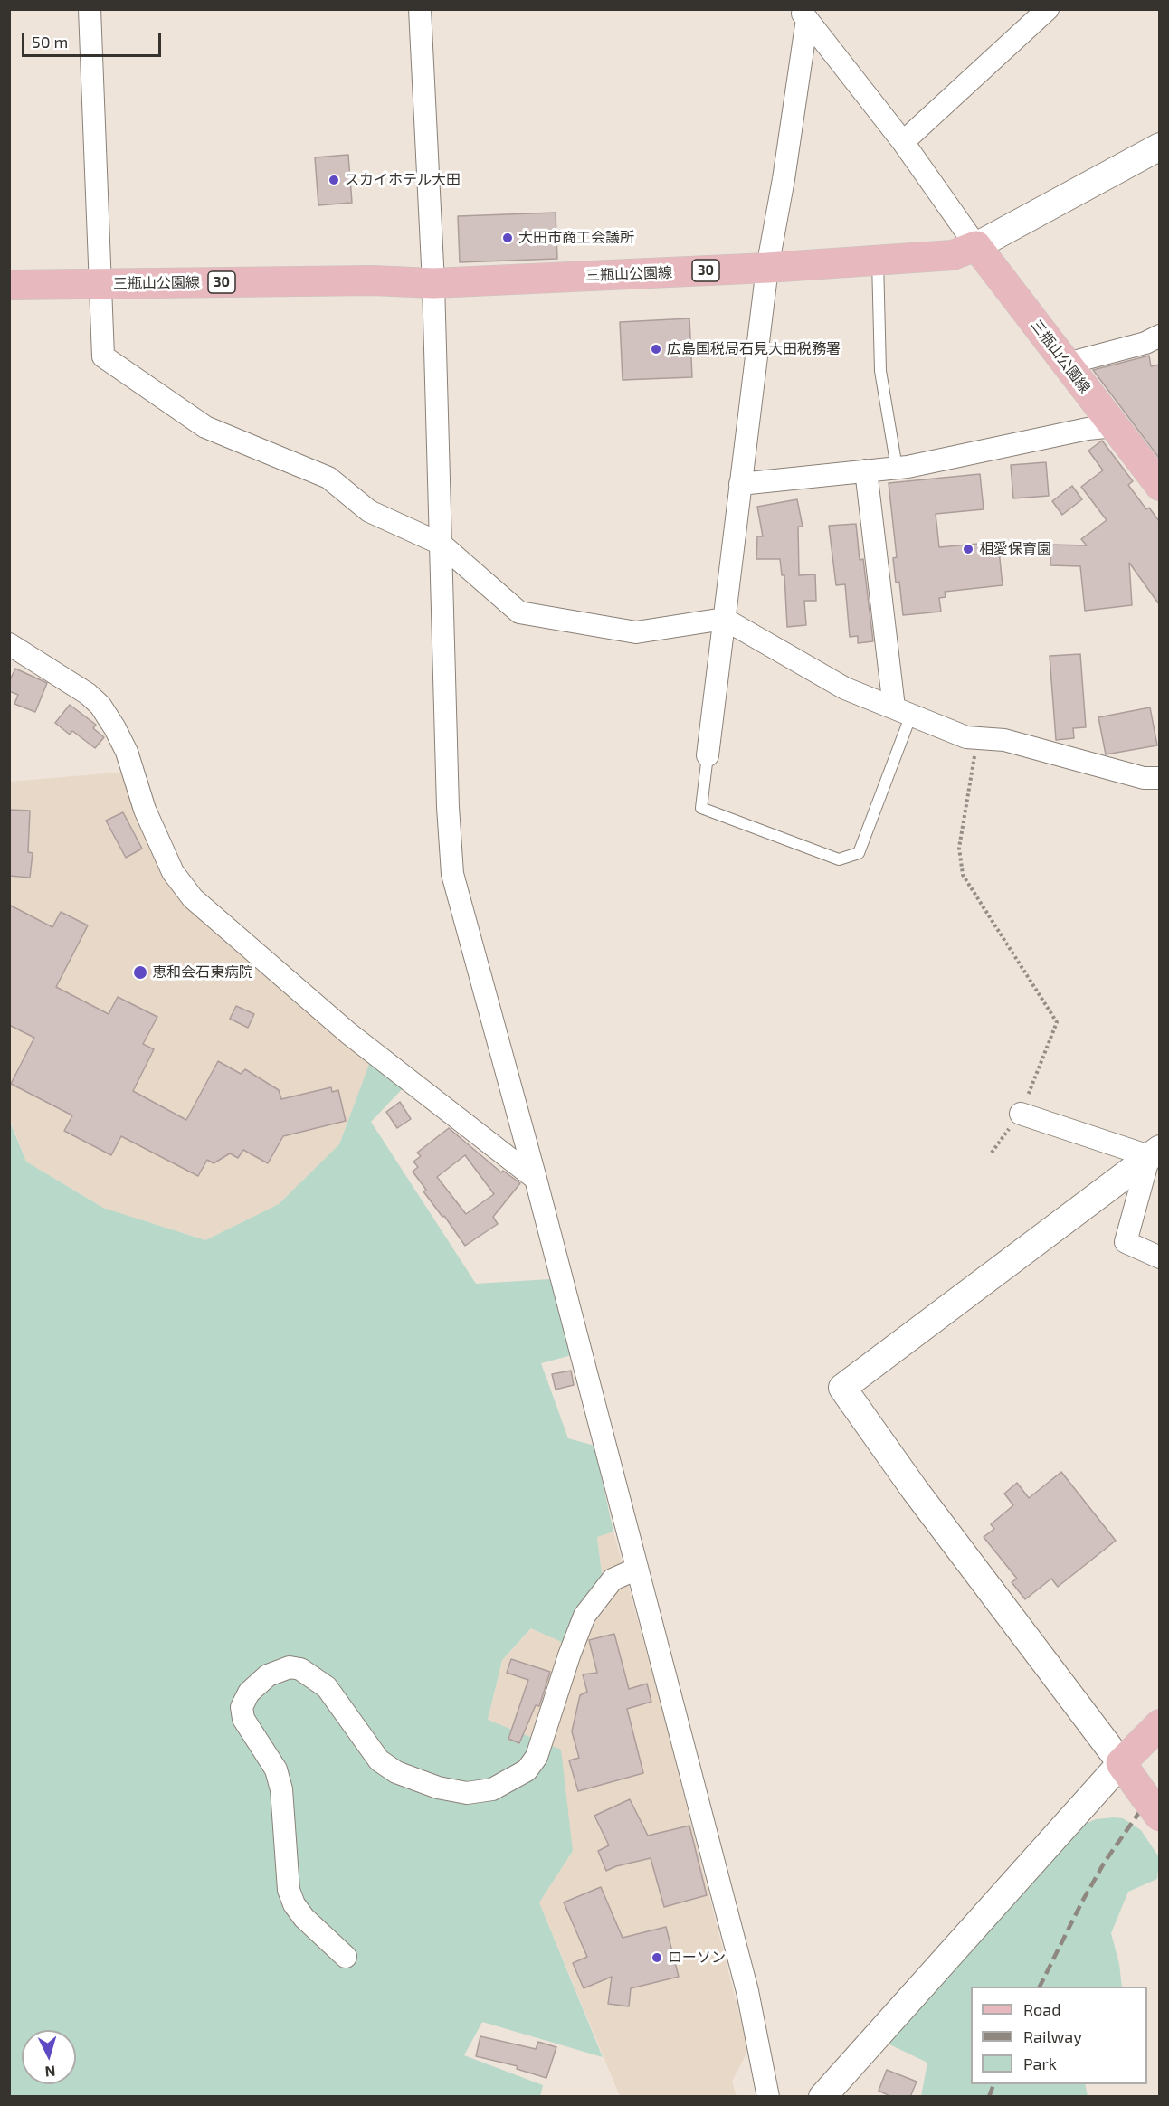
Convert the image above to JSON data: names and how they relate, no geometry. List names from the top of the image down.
{
  "streets": {
    "main road": ["30", "三瓶山公園線"]
  },
  "places": [
    "スカイホテル大田",
    "大田市商工会議所",
    "広島国税局石見大田税務署",
    "相愛保育園",
    "恵和会石東病院",
    "ローソン"
  ],
  "legend": ["Road", "Railway", "Park"],
  "scale_bar": "50 m",
  "north": "bottom"
}
